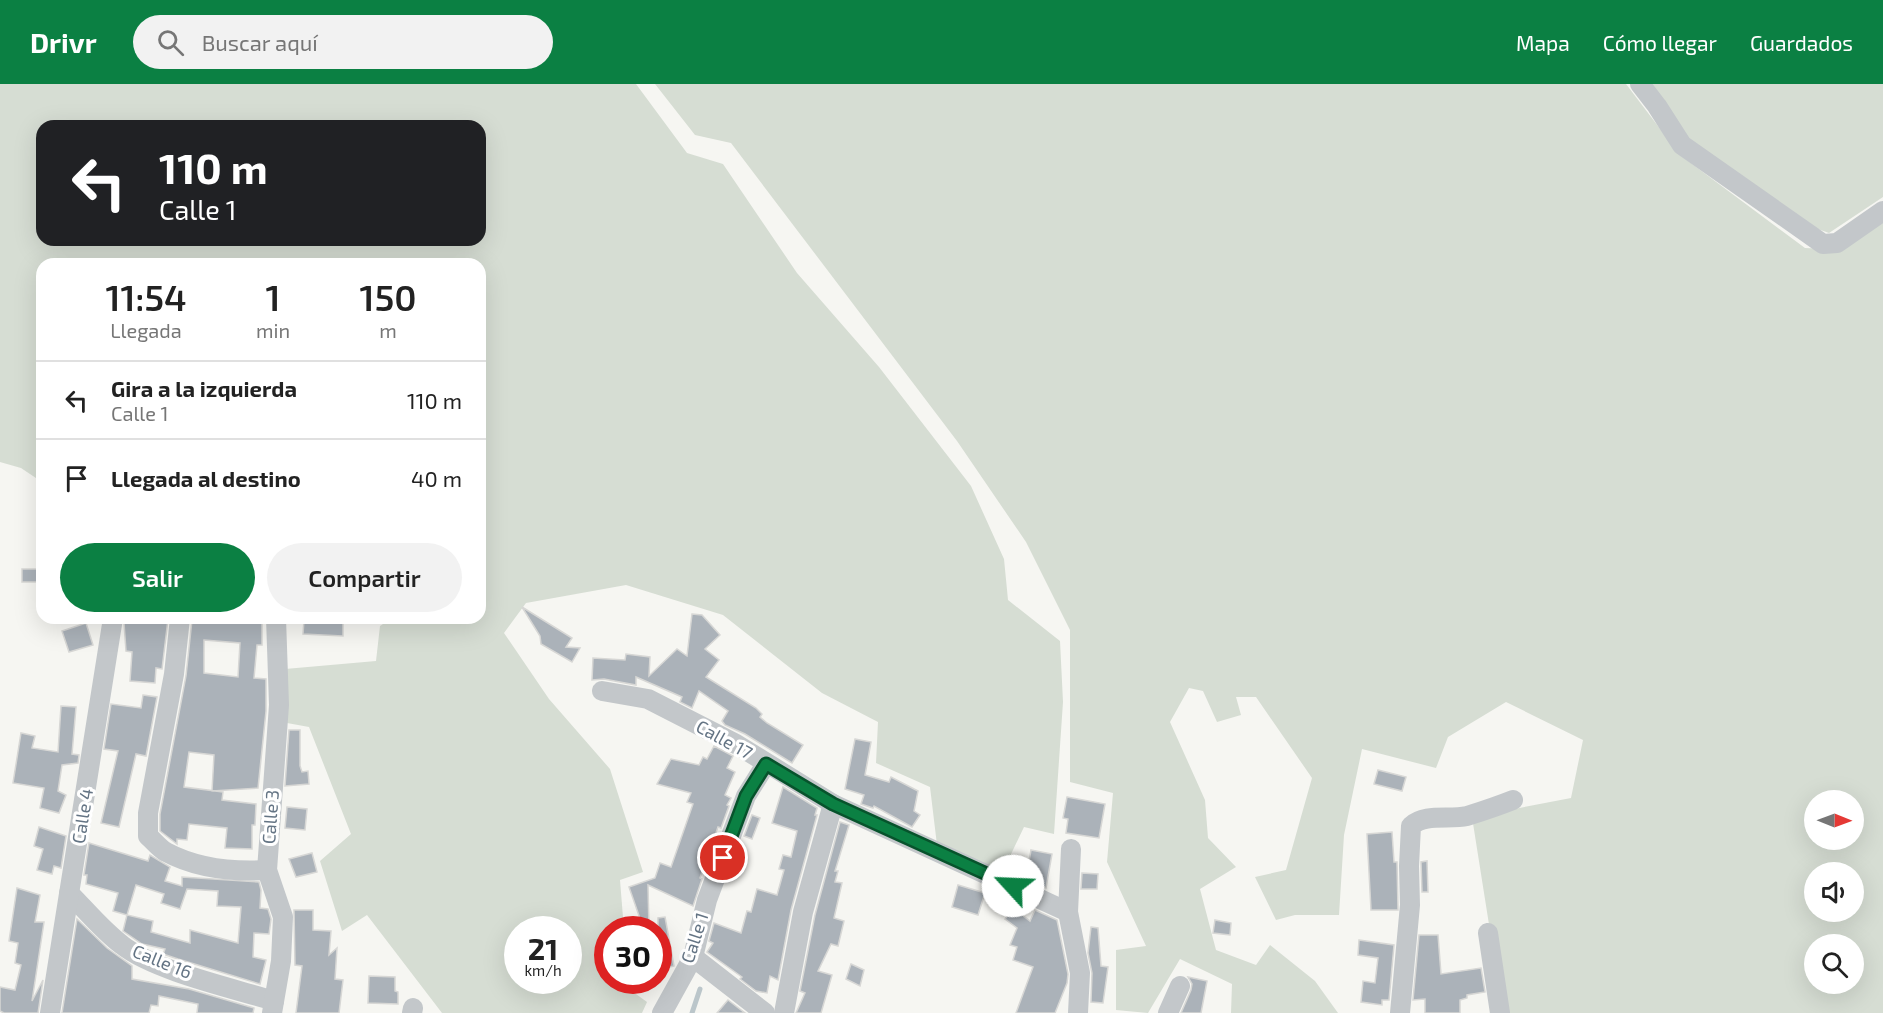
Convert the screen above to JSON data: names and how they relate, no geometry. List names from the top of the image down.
{
  "streets": {
    "street": [
      "Calle 17",
      "Calle 4",
      "Calle 3",
      "Calle 1",
      "Calle 16"
    ]
  },
  "crossings": [
    ["Calle 17", "Calle 1"],
    ["Calle 4", "Calle 16"],
    ["Calle 3", "Calle 16"]
  ],
  "north": "right",
  "page": {
    "header": "Drivr",
    "search": "Buscar aquí",
    "nav": ["Mapa", "Cómo llegar", "Guardados"],
    "turn": ["110 m", "Calle 1"],
    "eta": [
      "11:54",
      "Llegada",
      "1",
      "min",
      "150",
      "m"
    ],
    "list": [
      {
        "name": "Gira a la izquierda",
        "note": "Calle 1",
        "value": "110 m"
      },
      {
        "name": "Llegada al destino",
        "value": "40 m"
      }
    ],
    "buttons": ["Salir", "Compartir"],
    "speed": "21 km/h",
    "limit": "30"
  }
}
